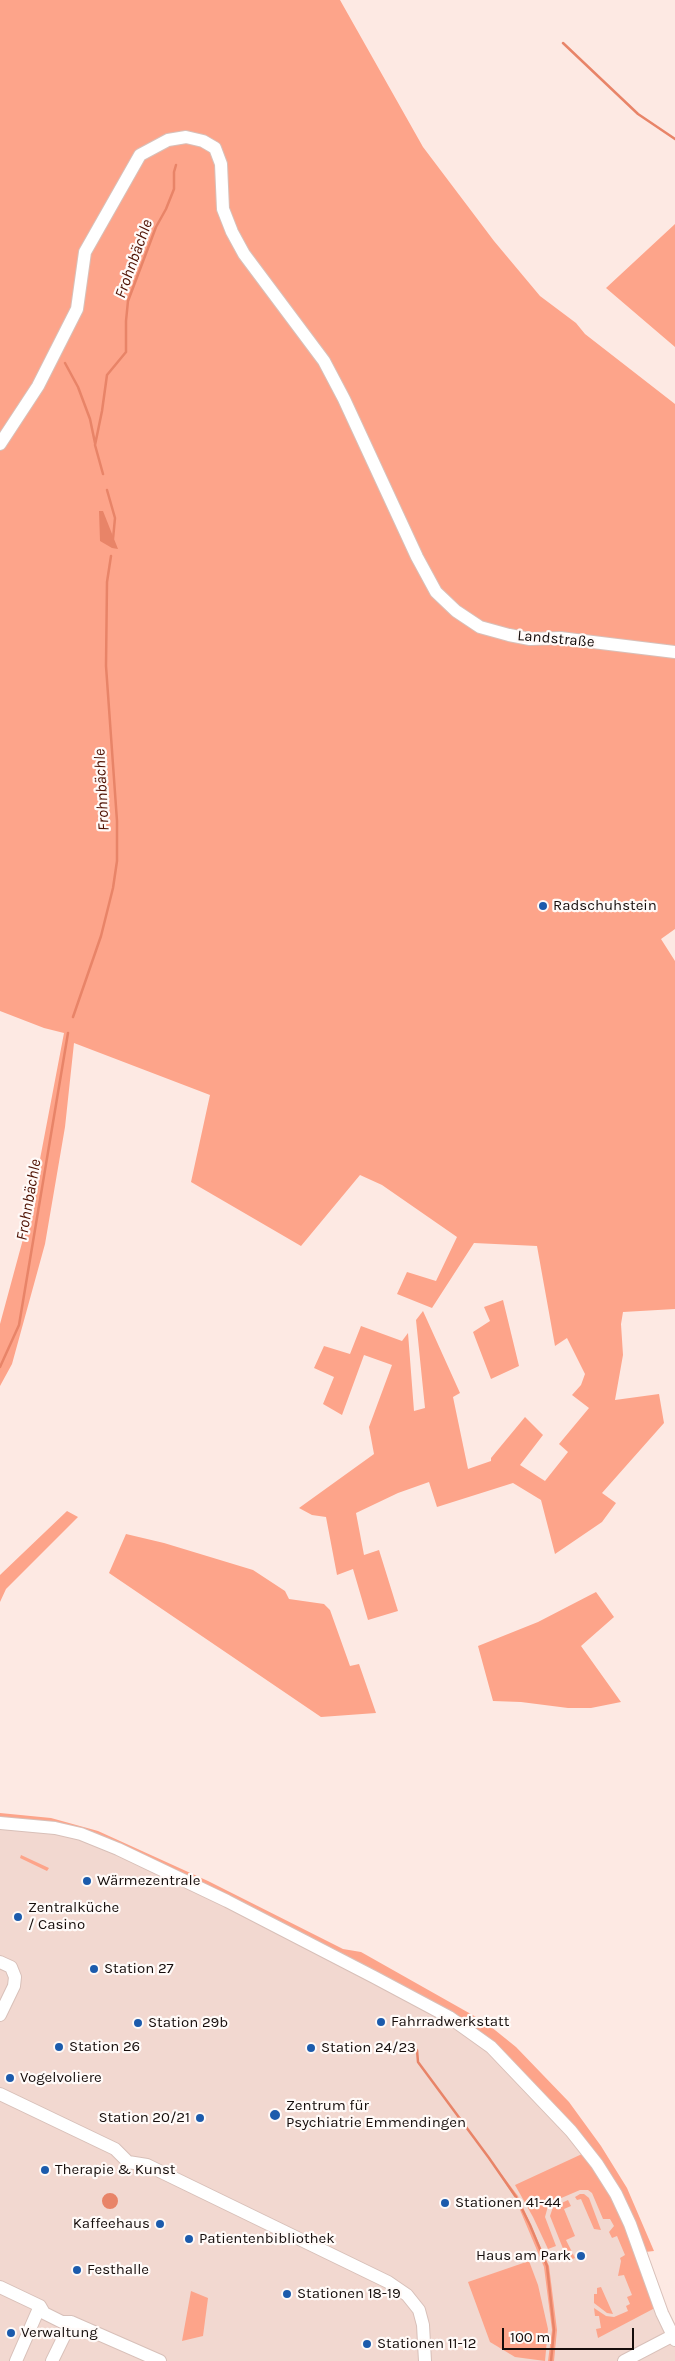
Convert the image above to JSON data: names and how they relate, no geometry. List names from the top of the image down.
{
  "streets": {
    "street": ["Landstraße"]
  },
  "water": ["Frohnbächle"],
  "places": [
    "Radschuhstein",
    "Wärmezentrale",
    "Zentralküche / Casino",
    "Station 27",
    "Fahrradwerkstatt",
    "Station 29b",
    "Station 26",
    "Station 24/23",
    "Vogelvoliere",
    "Zentrum für Psychiatrie Emmendingen",
    "Station 20/21",
    "Therapie & Kunst",
    "Stationen 41-44",
    "Kaffeehaus",
    "Patientenbibliothek",
    "Haus am Park",
    "Festhalle",
    "Stationen 18-19",
    "Verwaltung",
    "Stationen 11-12"
  ],
  "scale_bar": "100 m"
}
